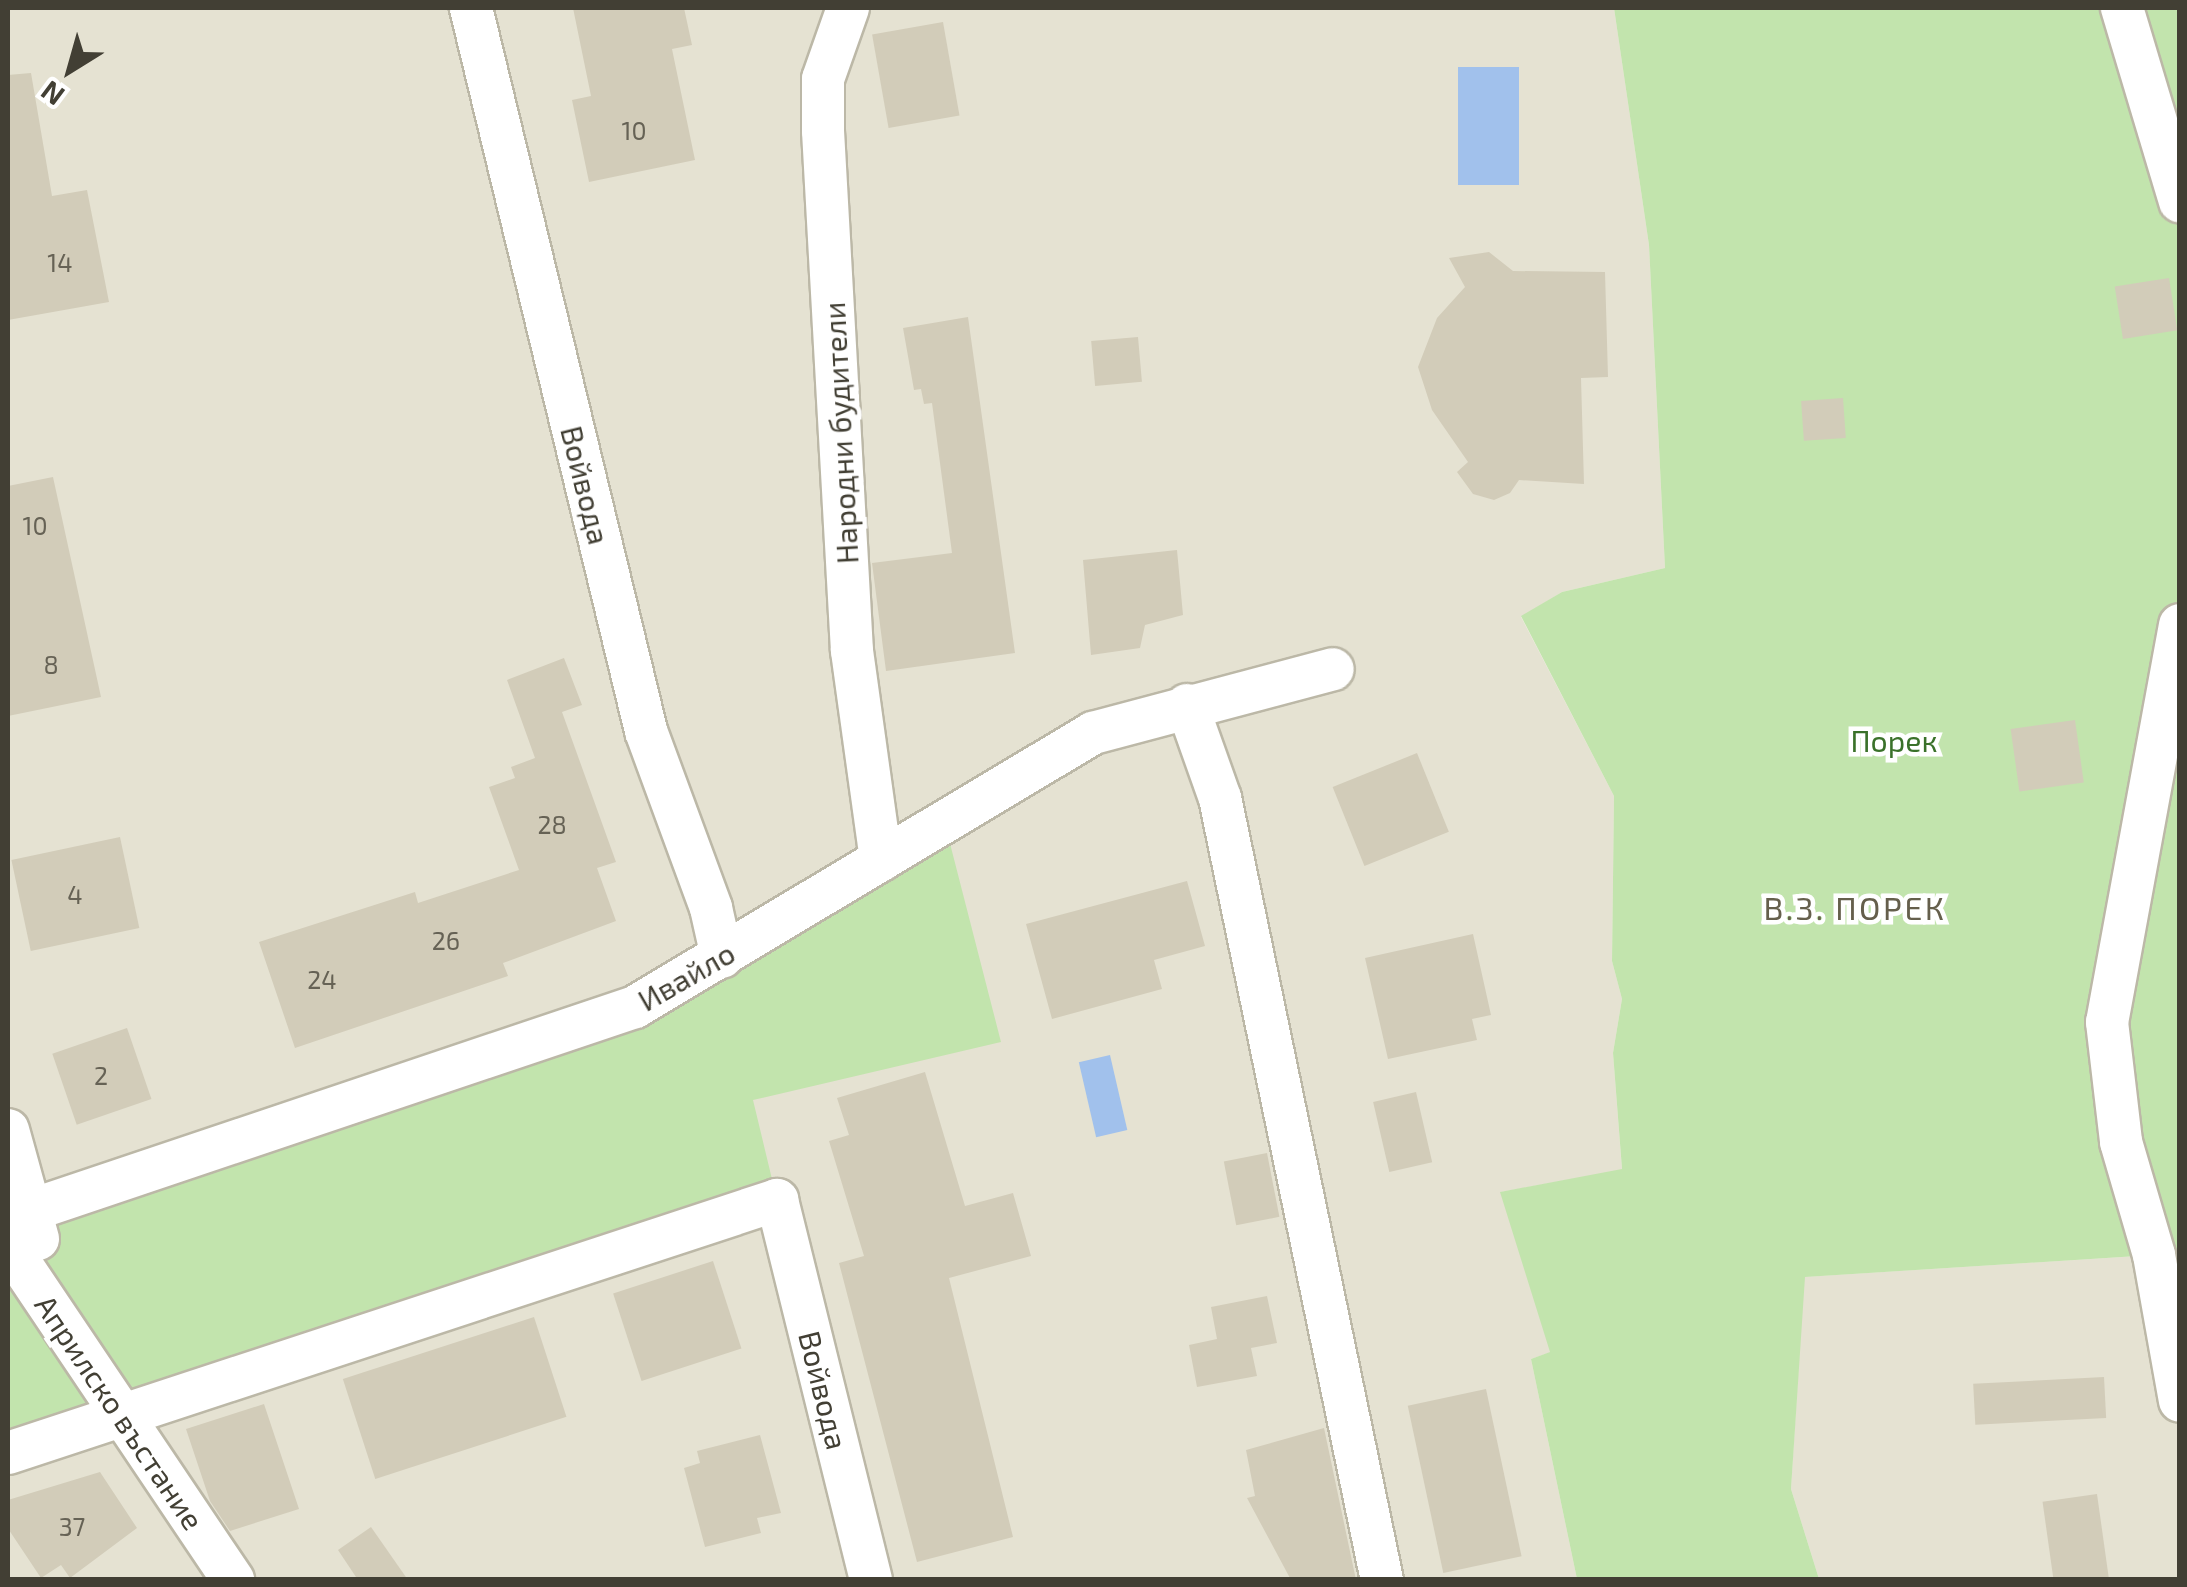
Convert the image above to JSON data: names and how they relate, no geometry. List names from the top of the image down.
{
  "streets": {
    "street": [
      "Народни будители",
      "Войвода",
      "Ивайло",
      "Априлско въстание"
    ]
  },
  "crossings": [
    ["Народни будители", "Ивайло"],
    ["Войвода", "Ивайло"],
    ["Войвода", "Априлско въстание"],
    ["Ивайло", "Априлско въстание"]
  ],
  "districts": ["В.З. ПОРЕК"],
  "parks": ["Порек"],
  "house_numbers": [
    "10",
    "14",
    "10",
    "8",
    "28",
    "4",
    "26",
    "24",
    "2",
    "37"
  ],
  "north": "bottom left"
}
